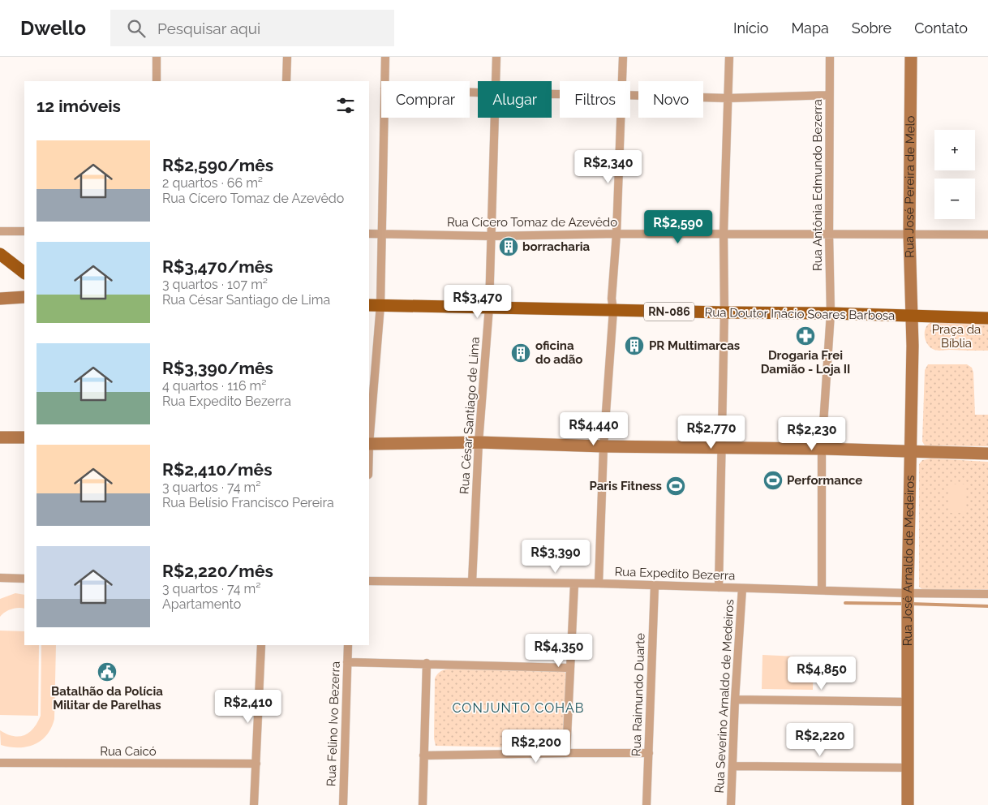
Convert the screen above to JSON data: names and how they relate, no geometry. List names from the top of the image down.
{
  "streets": {
    "main road": ["RN-086", "Rua Doutor Inácio Soares Barbosa"],
    "street": [
      "Rua Antônia Edmundo Bezerra",
      "Rua José Pereira de Melo",
      "Rua Cícero Tomaz de Azevêdo",
      "Rua César Santiago de Lima",
      "Rua José Arnaldo de Medeiros",
      "Rua Expedito Bezerra",
      "Rua Raimundo Duarte",
      "Rua Severino Arnaldo de Medeiros",
      "Rua Felino Ivo Bezerra",
      "Rua Caicó"
    ]
  },
  "crossings": [
    ["Rua Antônia Edmundo Bezerra", "Rua Cícero Tomaz de Azevêdo"],
    ["Rua Antônia Edmundo Bezerra", "Rua Doutor Inácio Soares Barbosa"],
    ["Rua Antônia Edmundo Bezerra", "Rua Expedito Bezerra"],
    ["Rua José Pereira de Melo", "Rua Cícero Tomaz de Azevêdo"],
    ["Rua José Pereira de Melo", "Rua Doutor Inácio Soares Barbosa"],
    ["Rua José Pereira de Melo", "Rua José Arnaldo de Medeiros"],
    ["Rua Cícero Tomaz de Azevêdo", "Rua César Santiago de Lima"],
    ["Rua Doutor Inácio Soares Barbosa", "Rua César Santiago de Lima"],
    ["Rua Doutor Inácio Soares Barbosa", "Rua José Arnaldo de Medeiros"],
    ["Rua César Santiago de Lima", "Rua Expedito Bezerra"],
    ["Rua José Arnaldo de Medeiros", "Rua Expedito Bezerra"],
    ["Rua Expedito Bezerra", "Rua Raimundo Duarte"],
    ["Rua Expedito Bezerra", "Rua Severino Arnaldo de Medeiros"]
  ],
  "districts": ["CONJUNTO COHAB"],
  "parks": ["Praça da Bíblia"],
  "places": {
    "building": ["borracharia", "PR Multimarcas", "oficina do adão"],
    "pharmacy": ["Drogaria Frei Damião - Loja II"],
    "sports": ["Performance", "Paris Fitness"],
    "public building": ["Batalhão da Polícia Militar de Parelhas"]
  },
  "page": {
    "header": "Dwello",
    "search": "Pesquisar aqui",
    "nav": [
      "Início",
      "Mapa",
      "Sobre",
      "Contato"
    ],
    "chip": [
      "Comprar",
      "Alugar",
      "Filtros",
      "Novo"
    ],
    "heading": "12 imóveis",
    "map_buttons": ["+", "−"],
    "list": [
      {
        "name": "R$2,590/mês",
        "note": "2 quartos · 66 m² · Rua Cícero Tomaz de Azevêdo"
      },
      {
        "name": "R$3,470/mês",
        "note": "3 quartos · 107 m² · Rua César Santiago de Lima"
      },
      {
        "name": "R$3,390/mês",
        "note": "4 quartos · 116 m² · Rua Expedito Bezerra"
      },
      {
        "name": "R$2,410/mês",
        "note": "3 quartos · 74 m² · Rua Belísio Francisco Pereira"
      },
      {
        "name": "R$2,220/mês",
        "note": "3 quartos · 74 m² · Apartamento"
      }
    ],
    "price": [
      "R$2,340",
      "R$2,590",
      "R$3,470",
      "R$4,440",
      "R$2,770",
      "R$2,230",
      "R$3,390",
      "R$4,350",
      "R$4,850",
      "R$2,410",
      "R$2,220",
      "R$2,200"
    ]
  }
}
